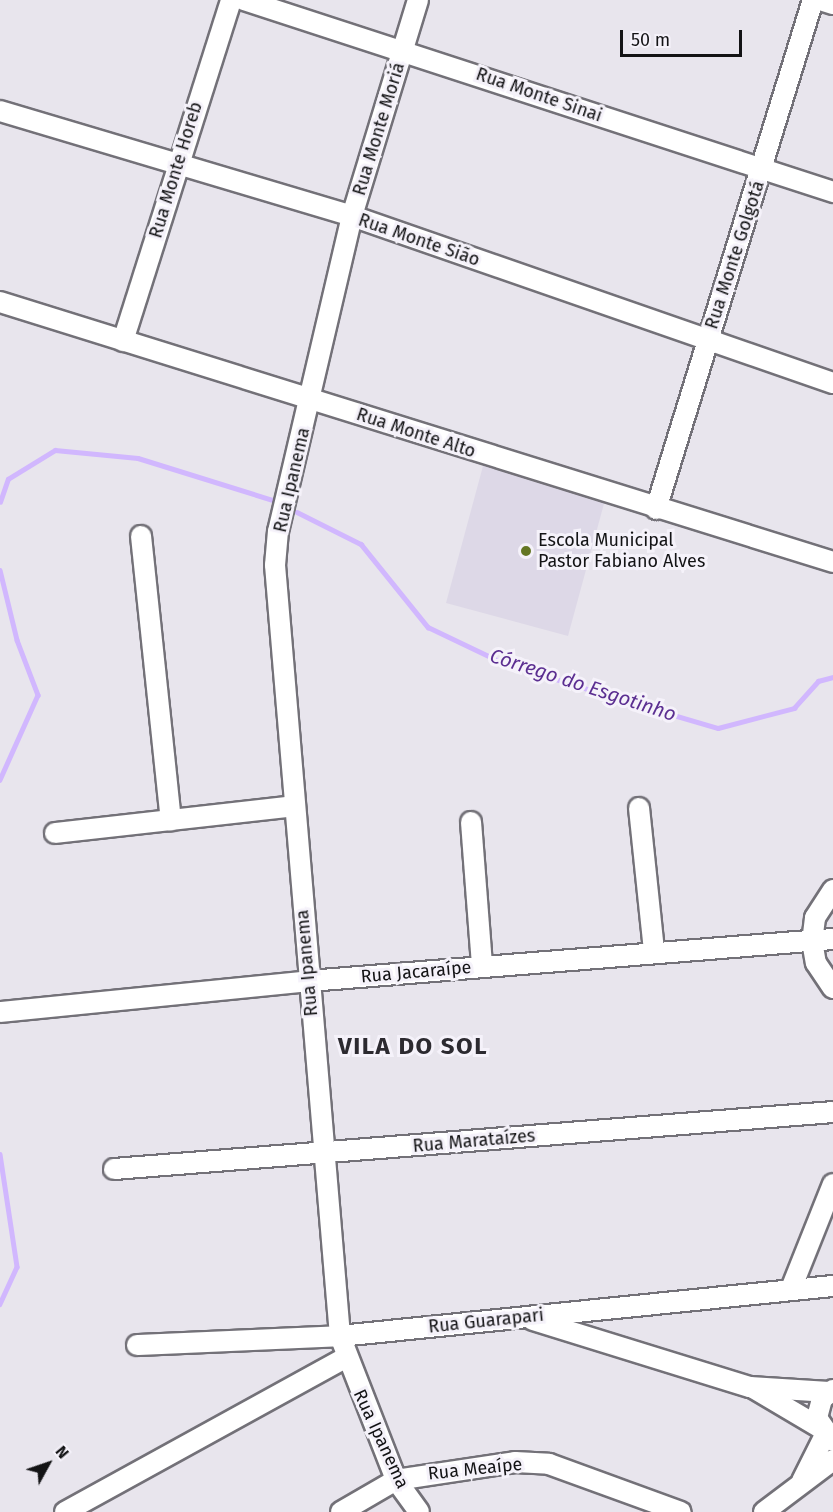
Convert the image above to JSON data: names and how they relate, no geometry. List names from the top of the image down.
{
  "streets": {
    "street": [
      "Rua Monte Sinai",
      "Rua Monte Moriá",
      "Rua Monte Horeb",
      "Rua Monte Sião",
      "Rua Monte Golgotá",
      "Rua Monte Alto",
      "Rua Ipanema",
      "Rua Jacaraípe",
      "Rua Marataízes",
      "Rua Guarapari",
      "Rua Meaípe"
    ]
  },
  "crossings": [
    ["Rua Monte Sinai", "Rua Monte Moriá"],
    ["Rua Monte Sinai", "Rua Monte Golgotá"],
    ["Rua Monte Moriá", "Rua Monte Sião"],
    ["Rua Monte Moriá", "Rua Monte Alto"],
    ["Rua Monte Moriá", "Rua Ipanema"],
    ["Rua Monte Horeb", "Rua Monte Sião"],
    ["Rua Monte Horeb", "Rua Monte Alto"],
    ["Rua Monte Sião", "Rua Monte Golgotá"],
    ["Rua Monte Golgotá", "Rua Monte Alto"],
    ["Rua Monte Alto", "Rua Ipanema"],
    ["Rua Ipanema", "Rua Jacaraípe"],
    ["Rua Ipanema", "Rua Marataízes"],
    ["Rua Ipanema", "Rua Guarapari"],
    ["Rua Ipanema", "Rua Meaípe"]
  ],
  "districts": ["VILA DO SOL"],
  "water": ["Córrego do Esgotinho"],
  "places": ["Escola Municipal Pastor Fabiano Alves"],
  "scale_bar": "50 m",
  "north": "top right"
}
